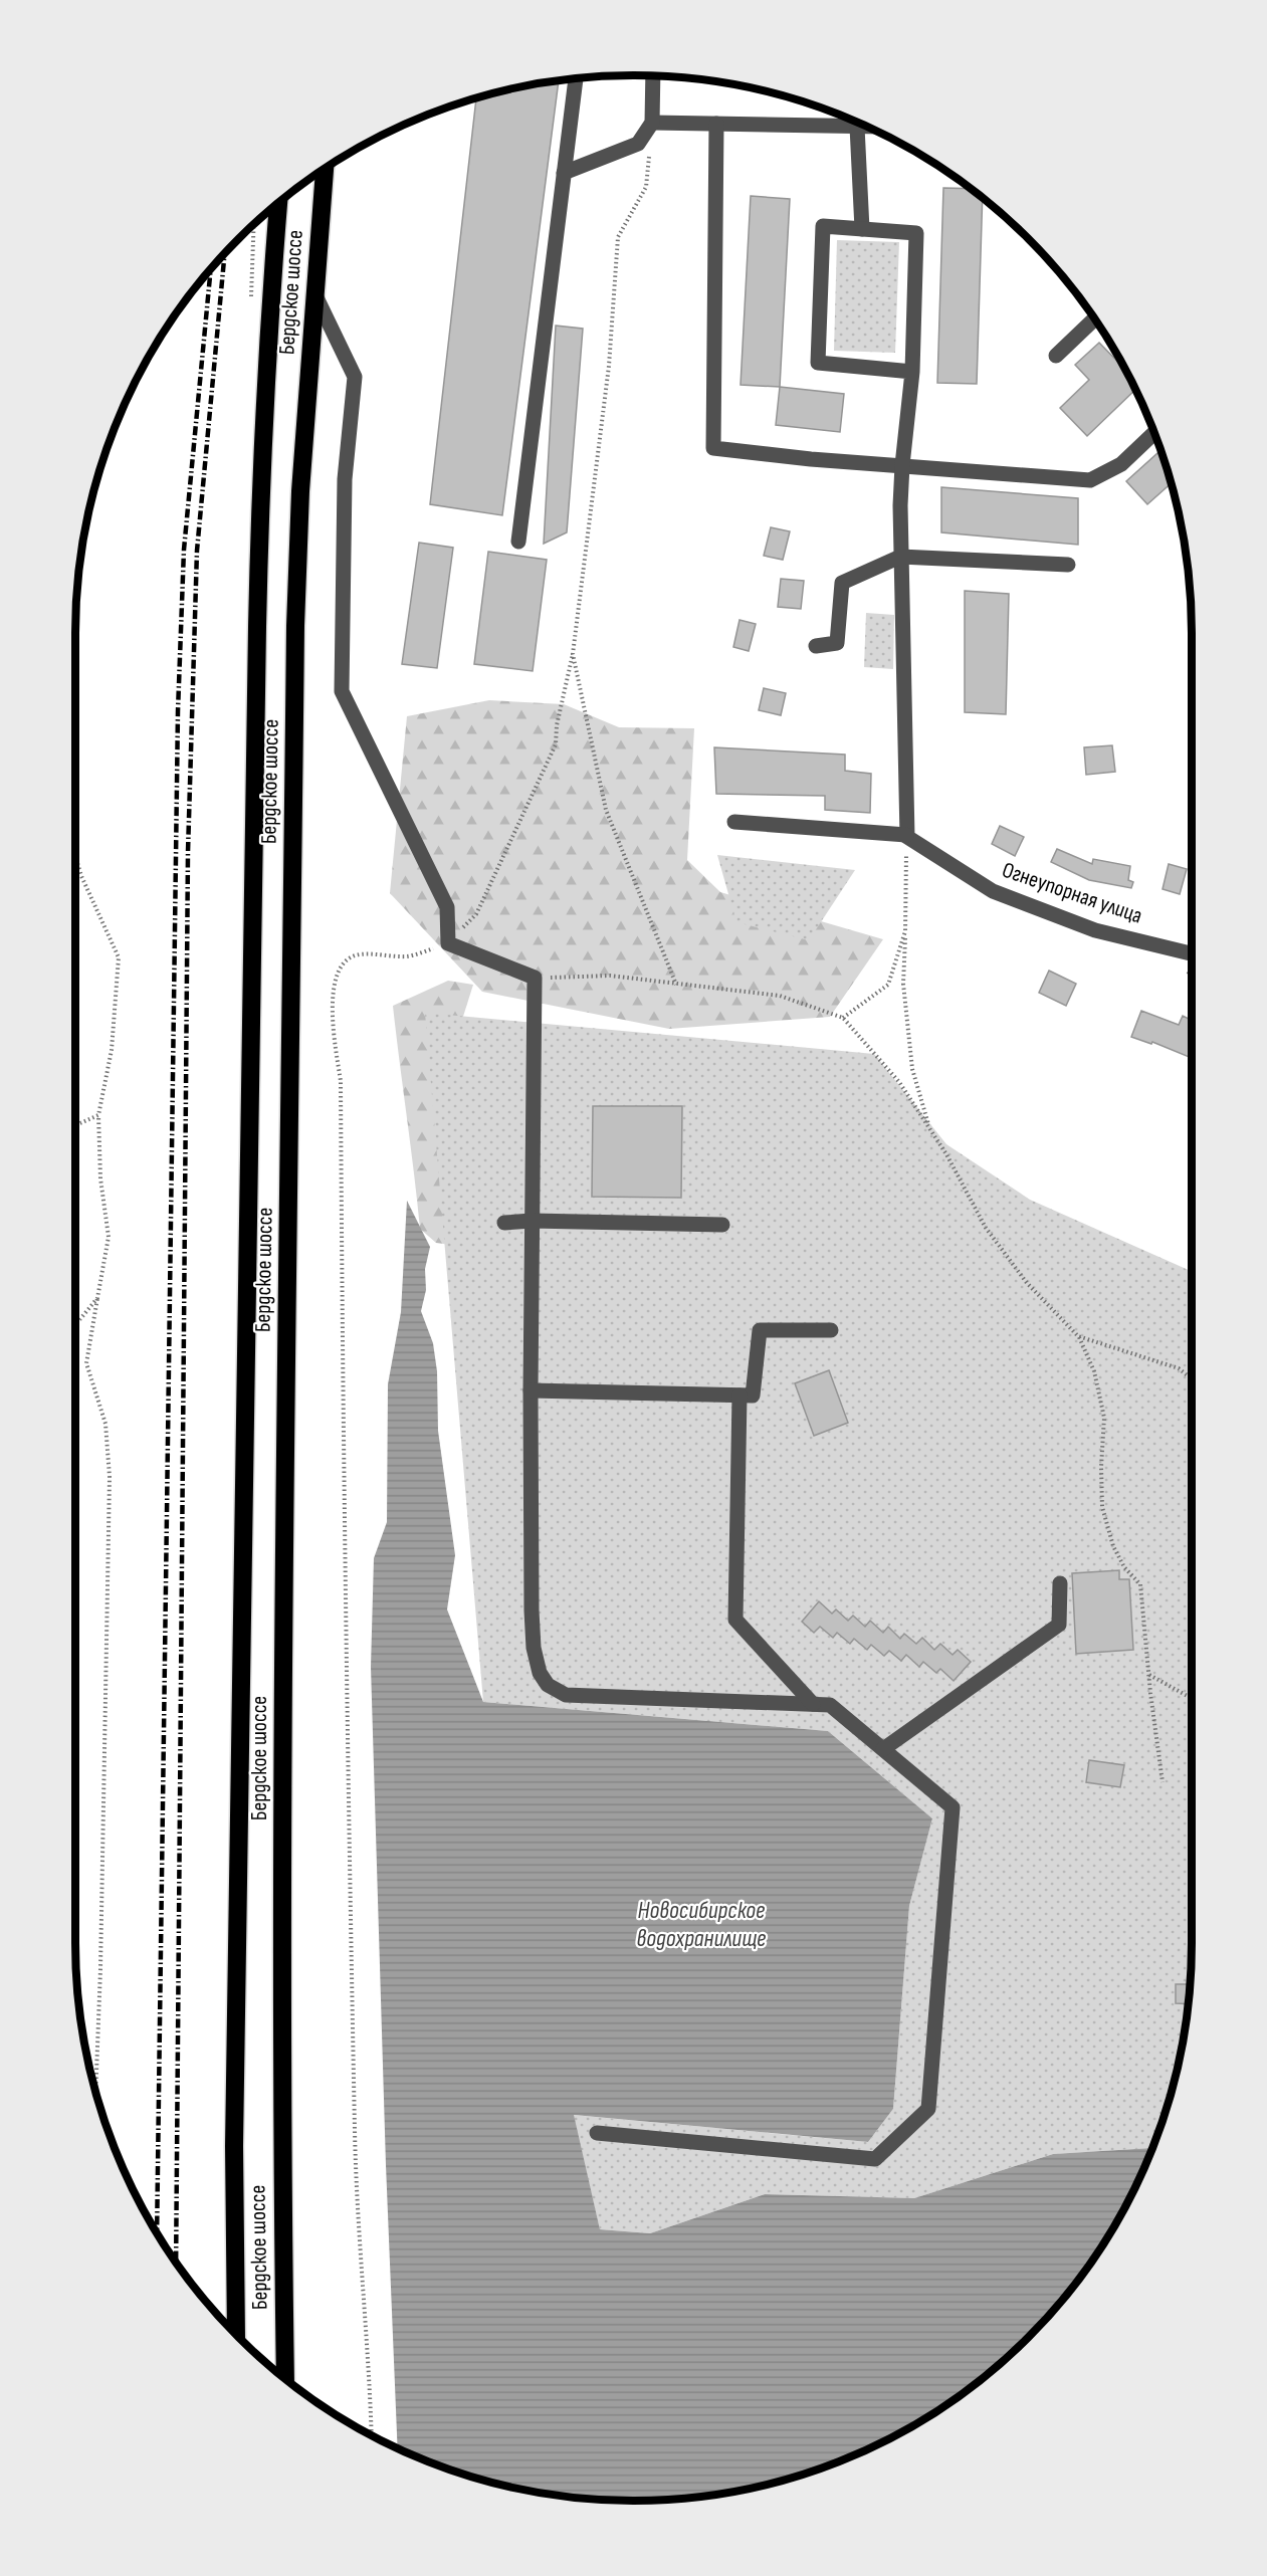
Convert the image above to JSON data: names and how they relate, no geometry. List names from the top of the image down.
{
  "streets": {
    "highway": ["Бердское шоссе"],
    "street": ["Огнеупорная улица"]
  },
  "water": ["Новосибирское водохранилище"]
}
